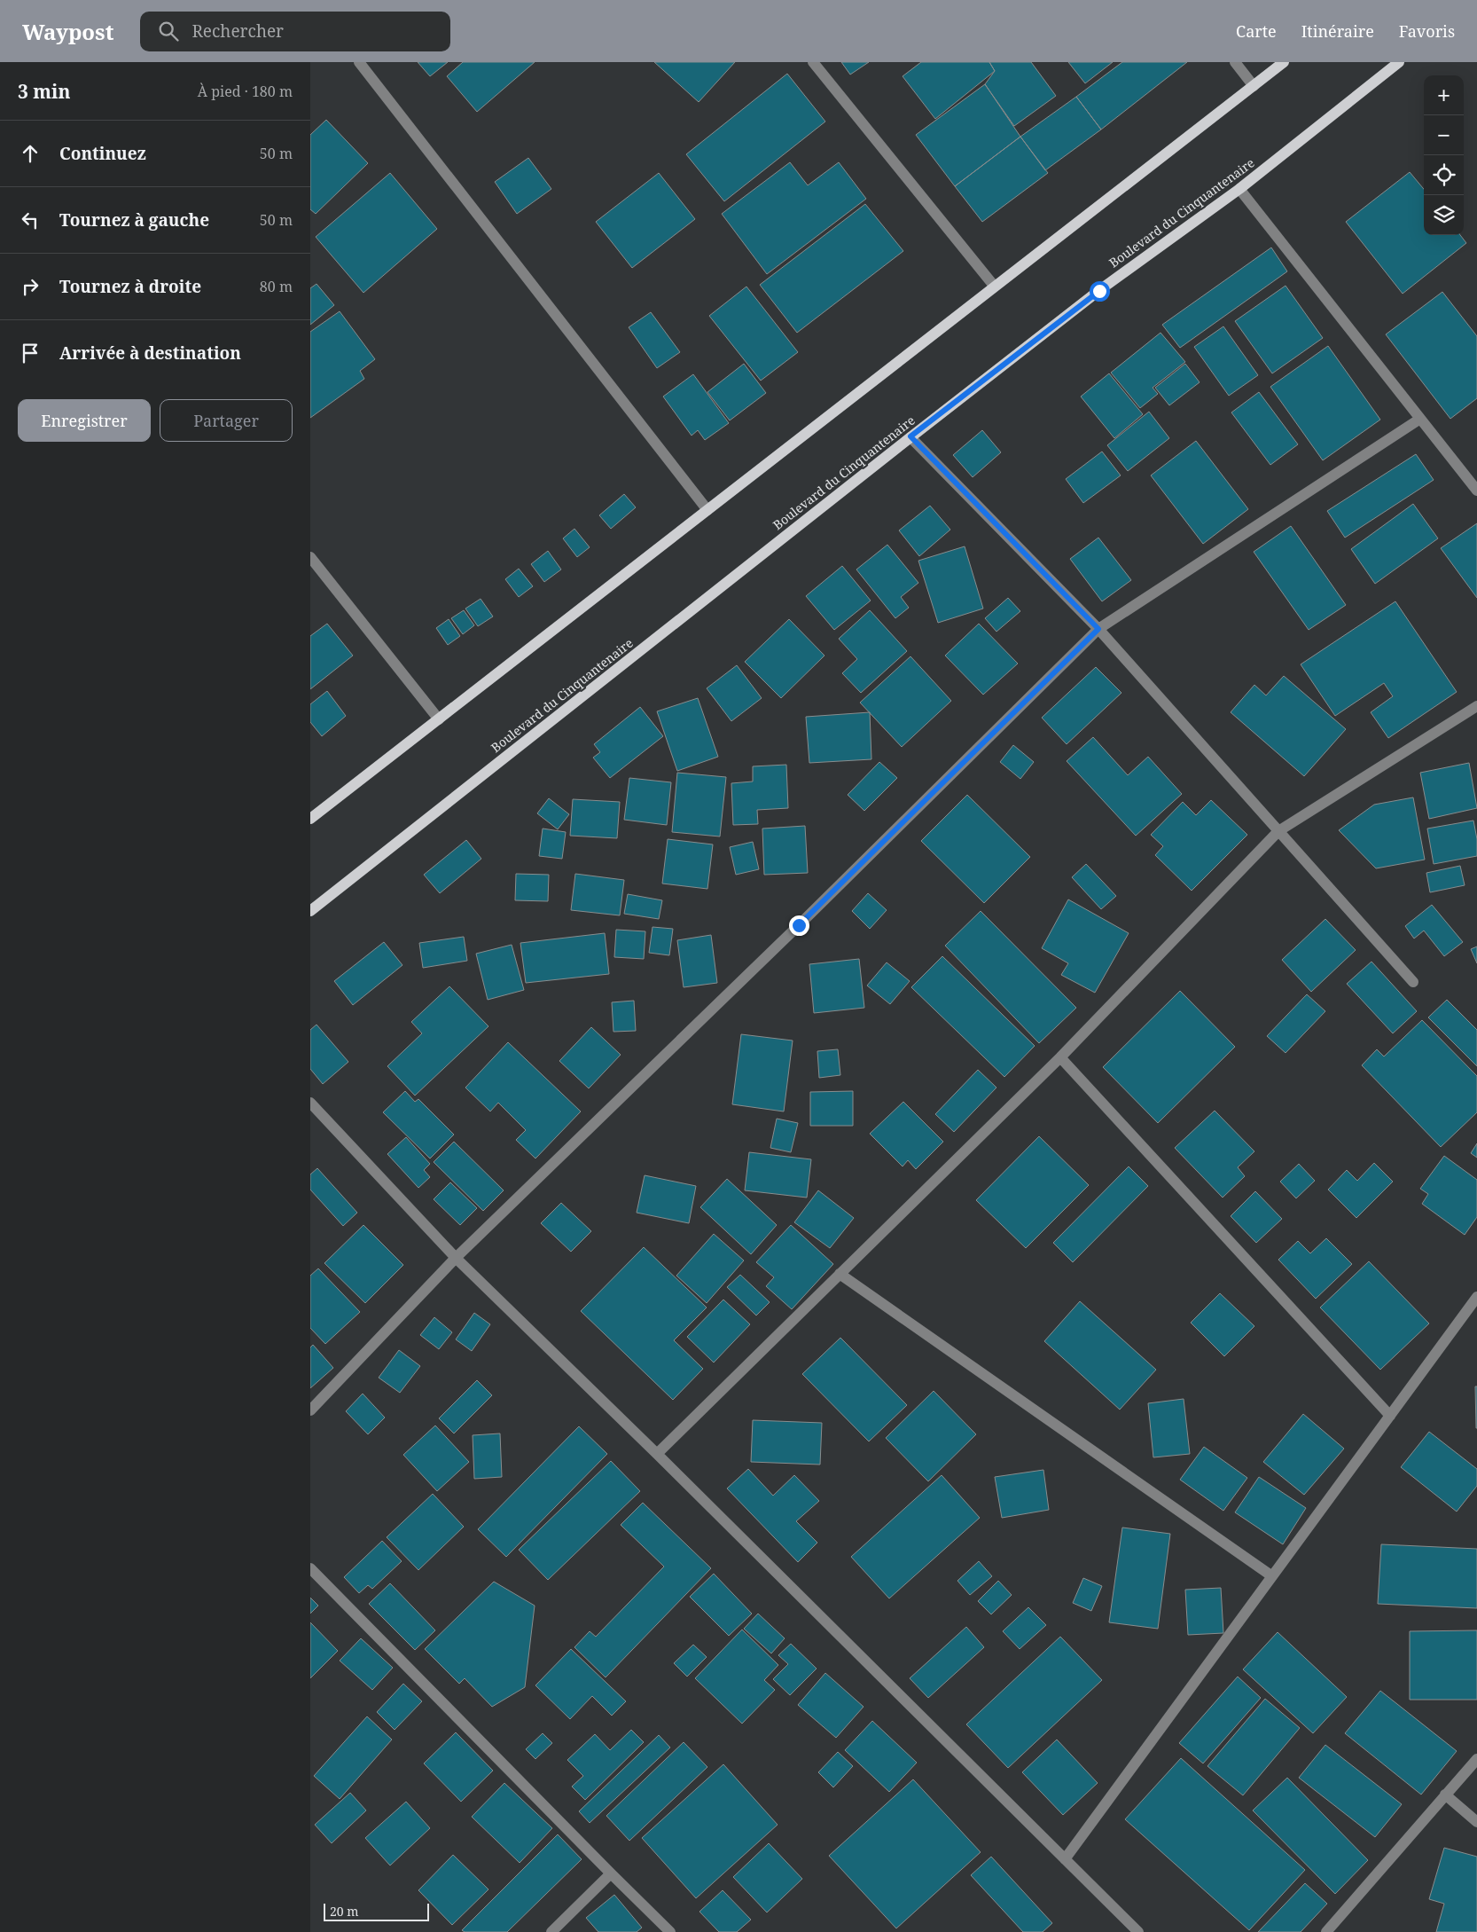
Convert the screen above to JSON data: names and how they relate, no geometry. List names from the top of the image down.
{
  "streets": {
    "main road": ["Boulevard du Cinquantenaire"]
  },
  "scale_bar": "20 m",
  "page": {
    "header": "Waypost",
    "search": "Rechercher",
    "nav": ["Carte", "Itinéraire", "Favoris"],
    "heading": ["3 min", "À pied · 180 m"],
    "map_buttons": ["+", "−"],
    "list": [
      ["Continuez", "50 m"],
      ["Tournez à gauche", "50 m"],
      ["Tournez à droite", "80 m"],
      "Arrivée à destination"
    ],
    "buttons": ["Enregistrer", "Partager"],
    "scale": "20 m"
  }
}
